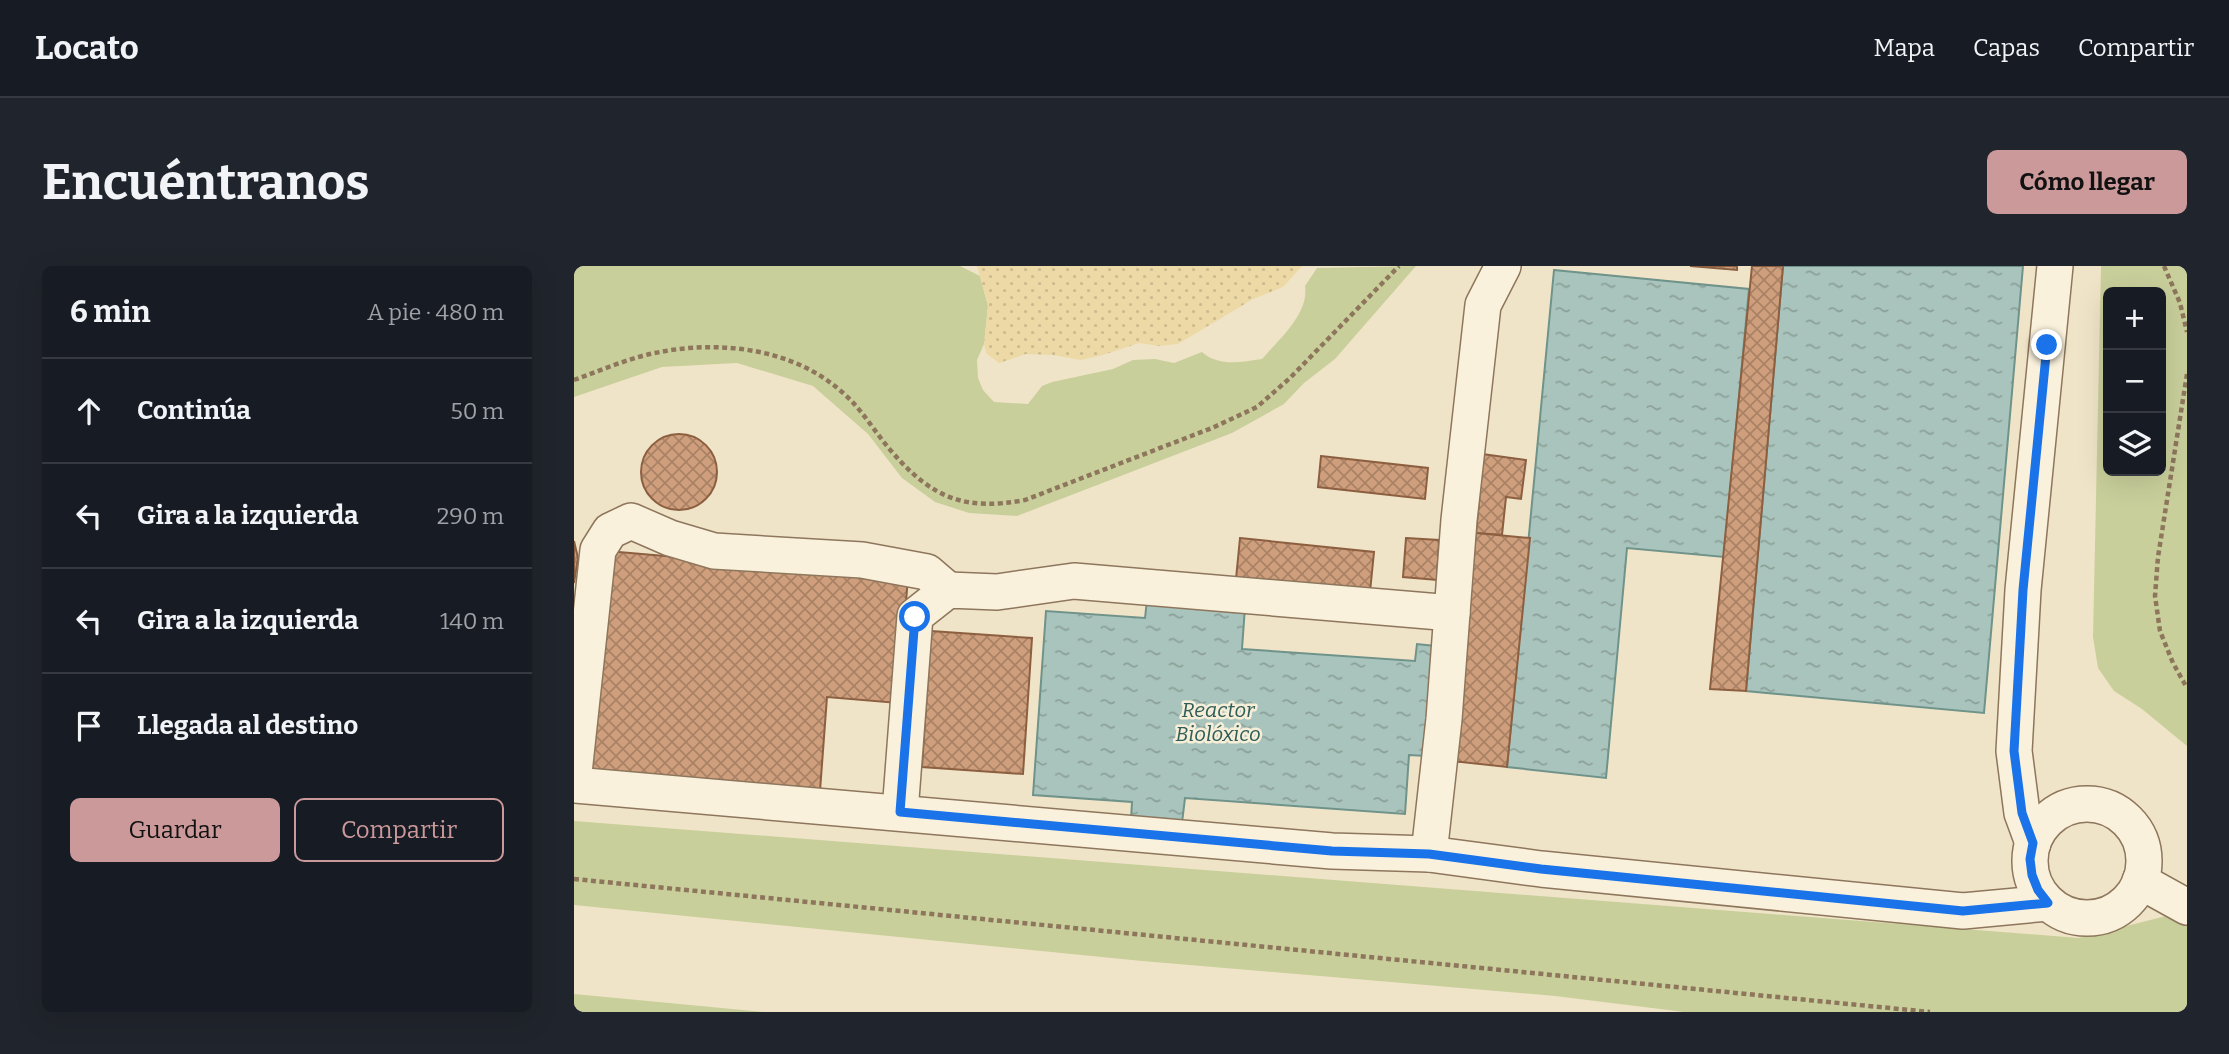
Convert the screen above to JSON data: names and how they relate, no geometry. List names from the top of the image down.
{
  "water": ["Reactor Biolóxico"],
  "page": {
    "header": "Locato",
    "nav": ["Mapa", "Capas", "Compartir"],
    "buttons": [
      "Cómo llegar",
      ["Guardar", "Compartir"]
    ],
    "title": "Encuéntranos",
    "heading": ["6 min", "A pie · 480 m"],
    "map_buttons": ["+", "−"],
    "list": [
      ["Continúa", "50 m"],
      ["Gira a la izquierda", "290 m"],
      ["Gira a la izquierda", "140 m"],
      "Llegada al destino"
    ]
  }
}
